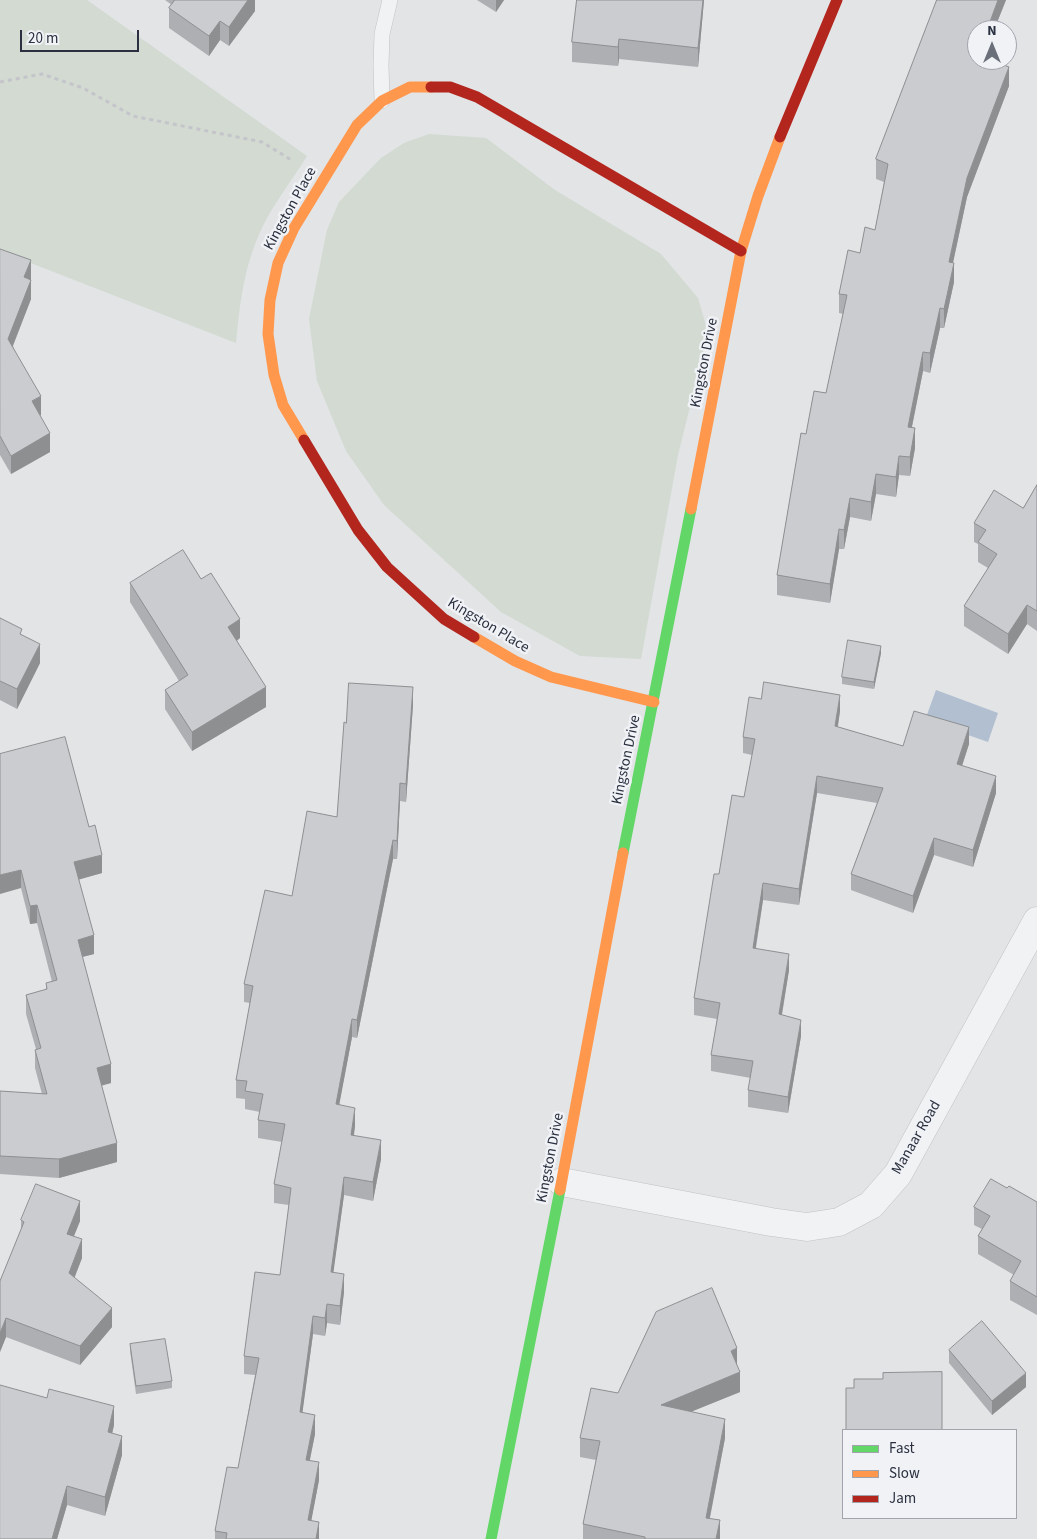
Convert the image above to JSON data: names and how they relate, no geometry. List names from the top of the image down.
{
  "streets": {
    "street": ["Kingston Place", "Kingston Drive", "Manaar Road"]
  },
  "crossings": [
    ["Kingston Place", "Kingston Drive"],
    ["Kingston Drive", "Manaar Road"]
  ],
  "legend": ["Fast", "Slow", "Jam"],
  "scale_bar": "20 m",
  "north": "top"
}
